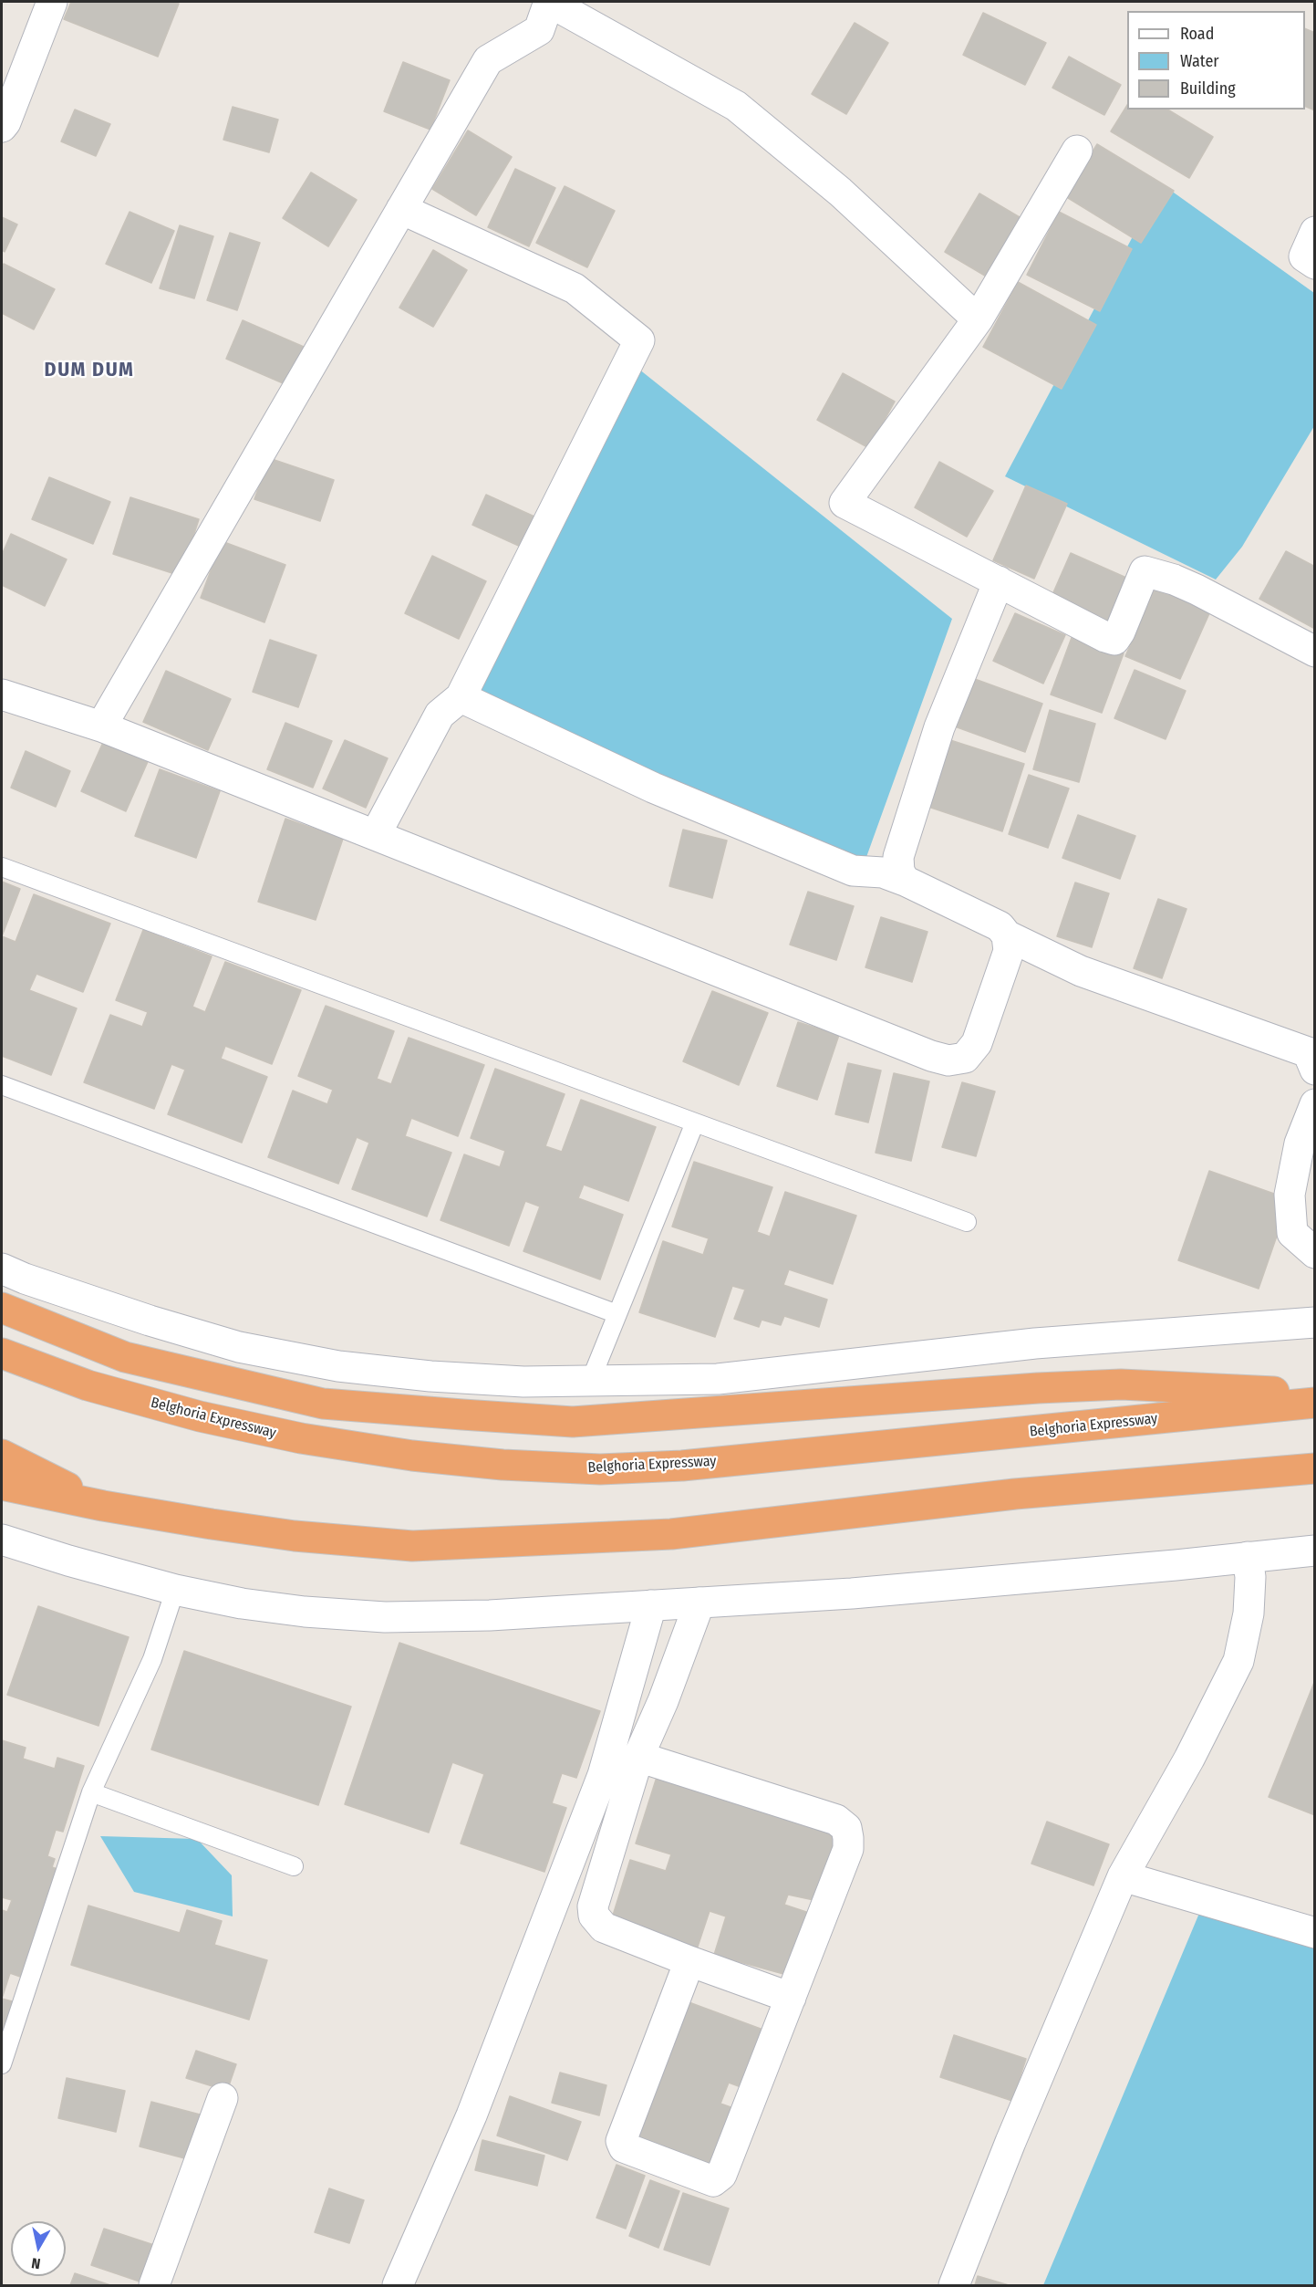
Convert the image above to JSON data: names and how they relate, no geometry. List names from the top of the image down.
{
  "streets": {
    "highway": ["Belghoria Expressway"]
  },
  "districts": ["DUM DUM"],
  "legend": ["Road", "Water", "Building"],
  "north": "bottom"
}
